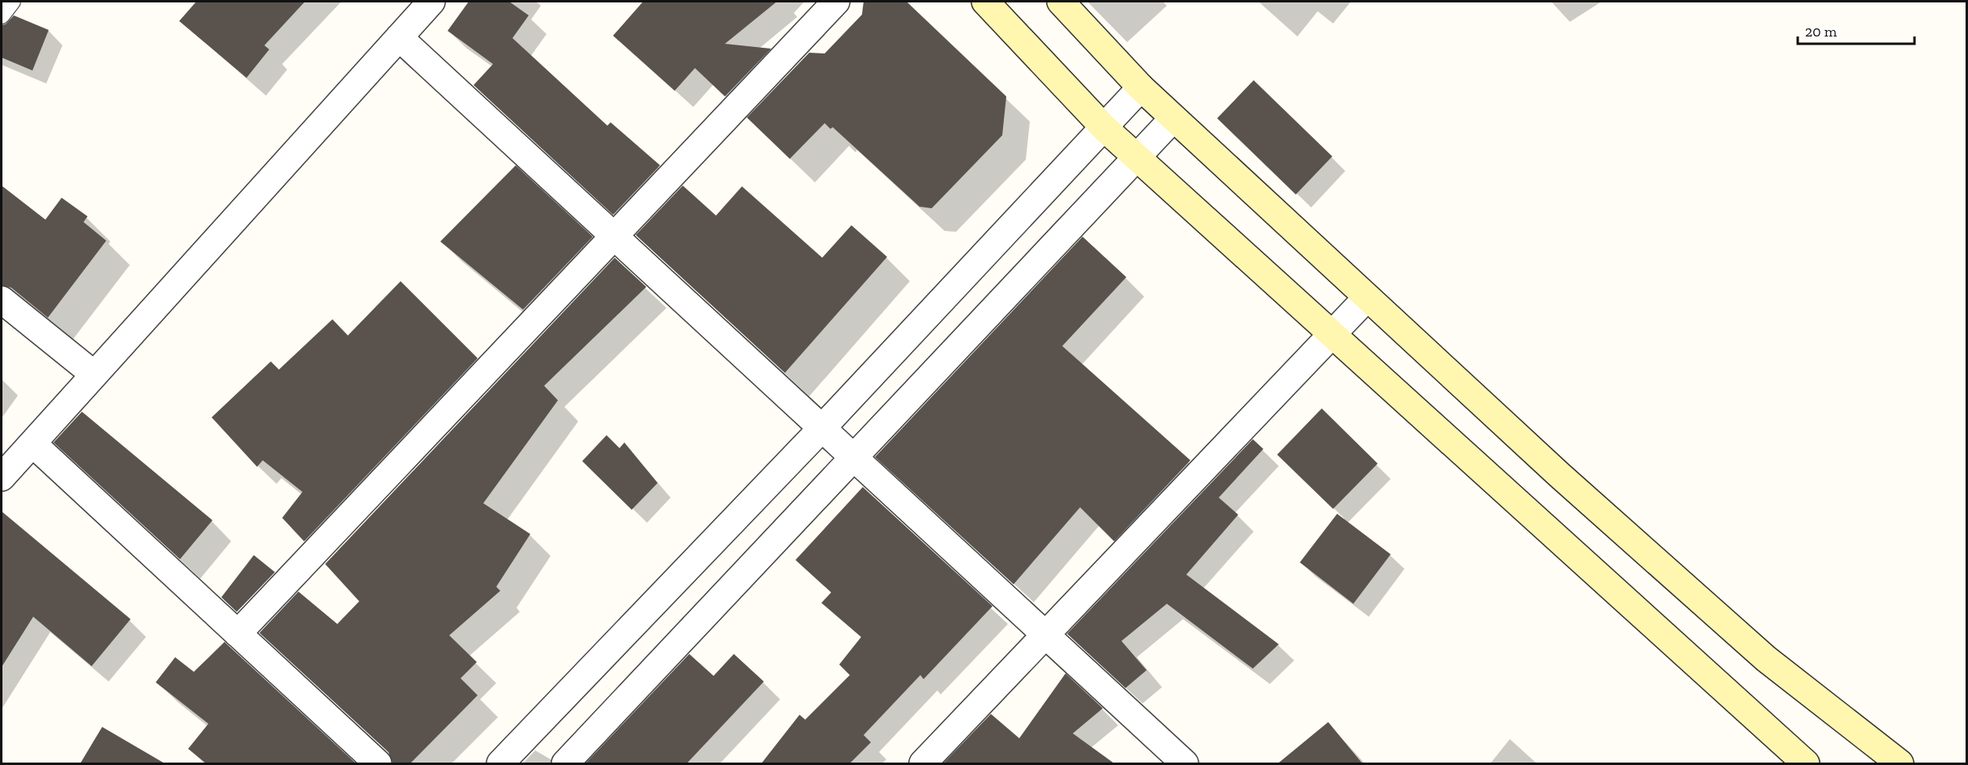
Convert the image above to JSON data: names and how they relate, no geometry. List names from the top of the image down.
{
  "scale_bar": "20 m"
}
